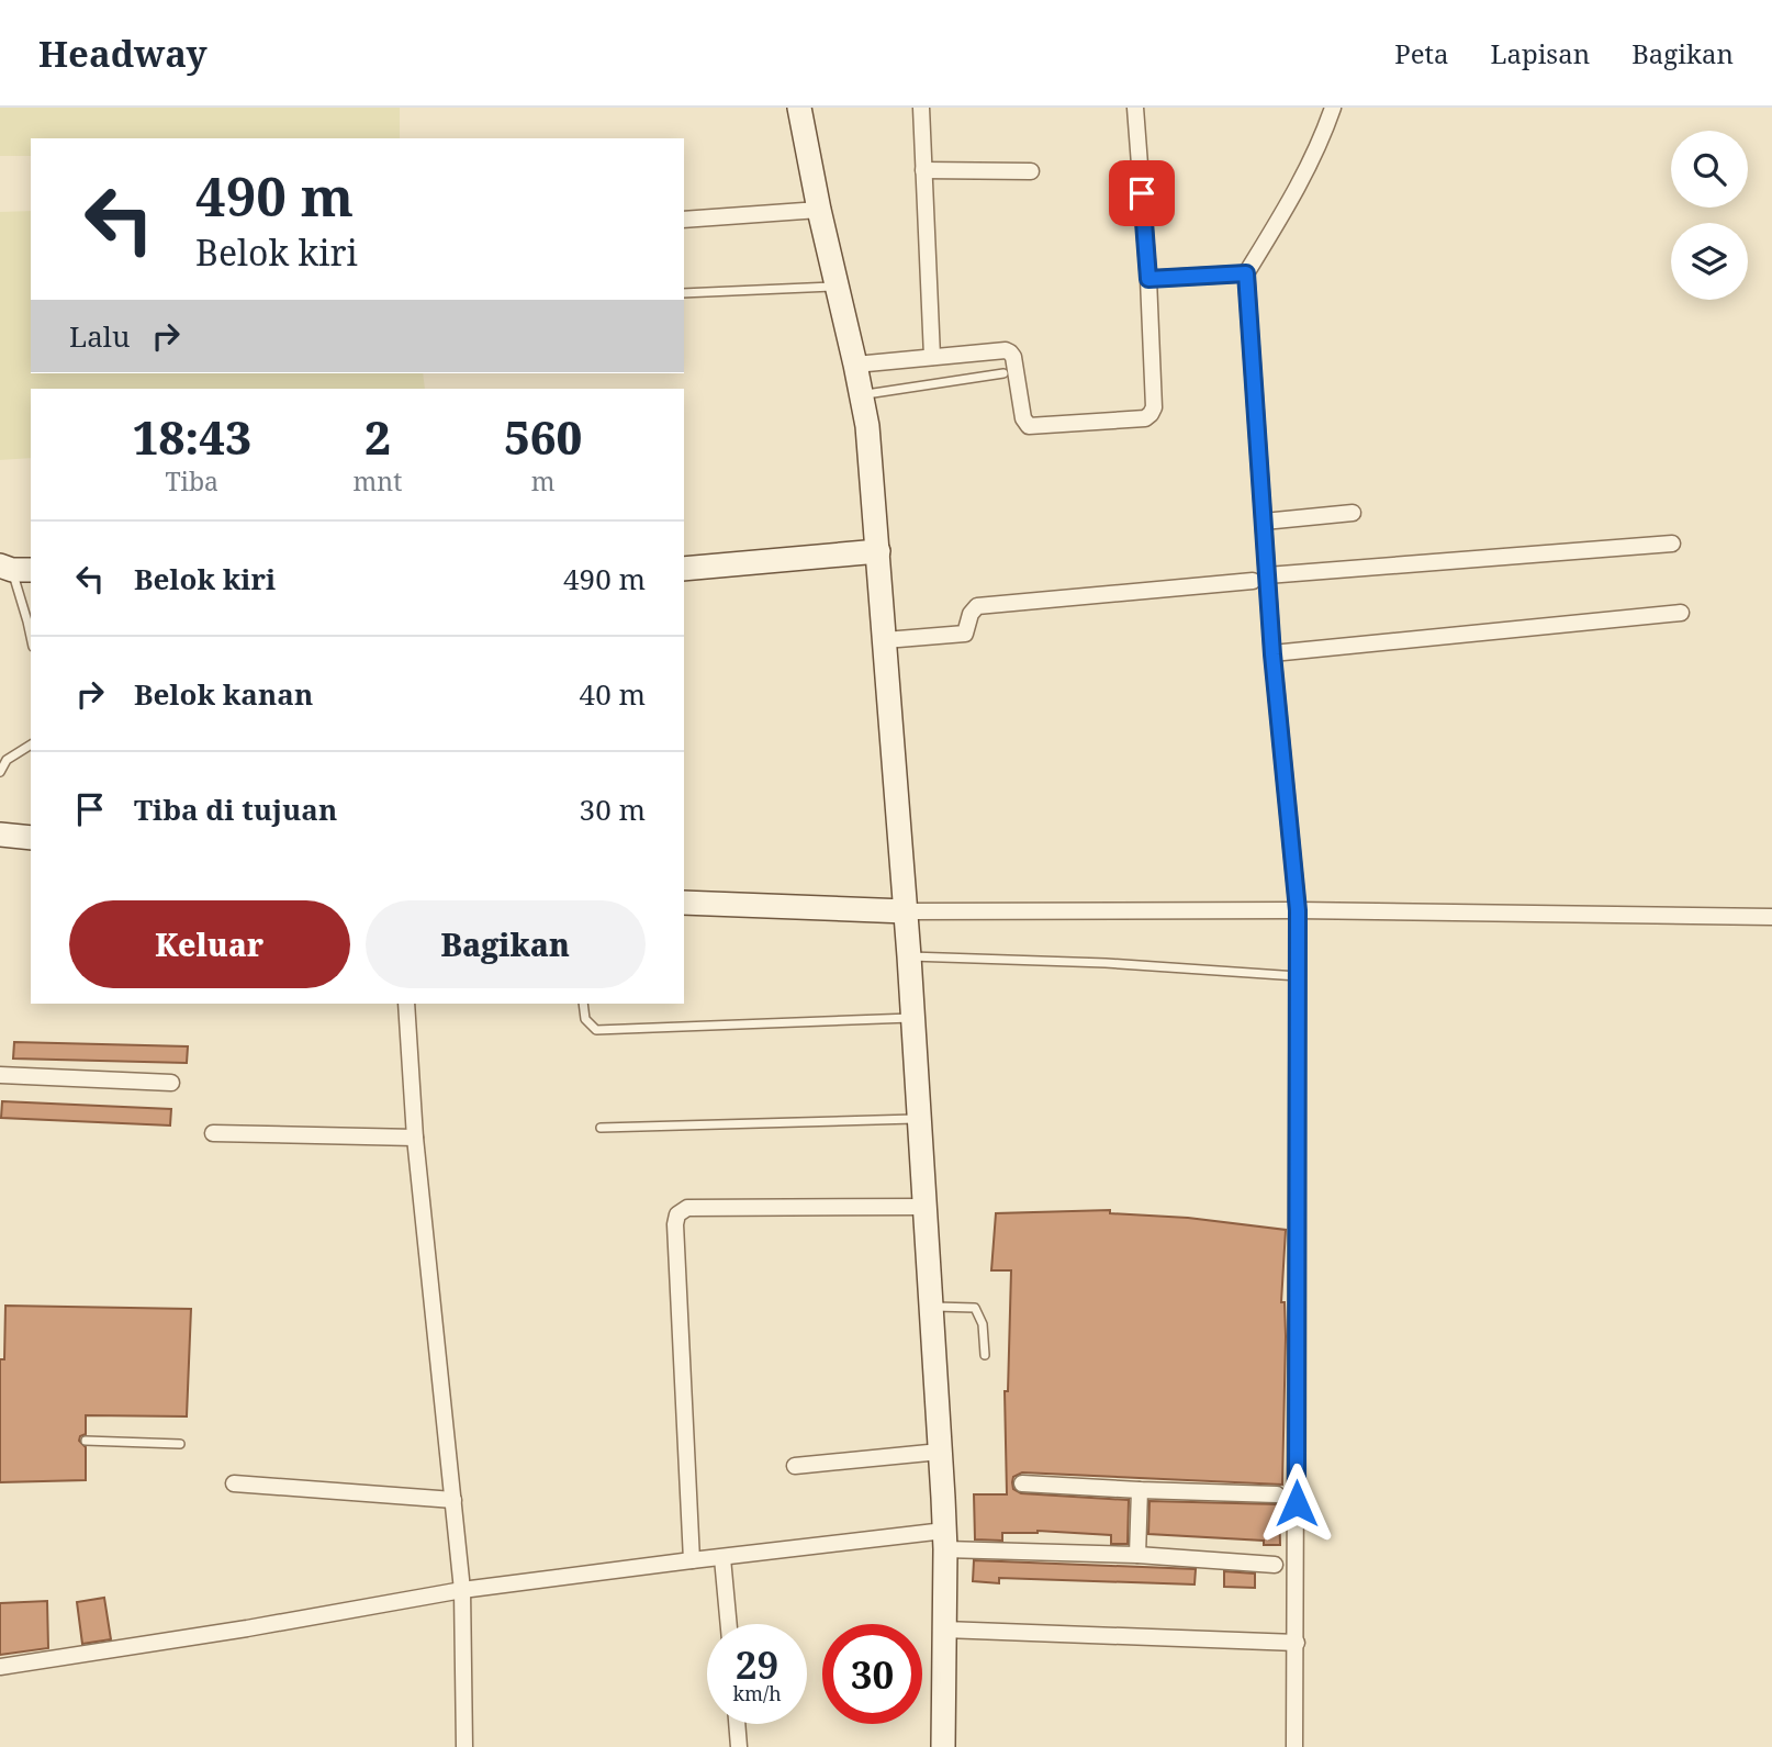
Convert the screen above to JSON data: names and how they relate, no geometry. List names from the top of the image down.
{
  "page": {
    "header": "Headway",
    "nav": ["Peta", "Lapisan", "Bagikan"],
    "turn": ["490 m", "Belok kiri"],
    "then": "Lalu",
    "eta": [
      "18:43",
      "Tiba",
      "2",
      "mnt",
      "560",
      "m"
    ],
    "list": [
      {
        "name": "Belok kiri",
        "value": "490 m"
      },
      {
        "name": "Belok kanan",
        "value": "40 m"
      },
      {
        "name": "Tiba di tujuan",
        "value": "30 m"
      }
    ],
    "buttons": ["Keluar", "Bagikan"],
    "speed": "29 km/h",
    "limit": "30"
  }
}
